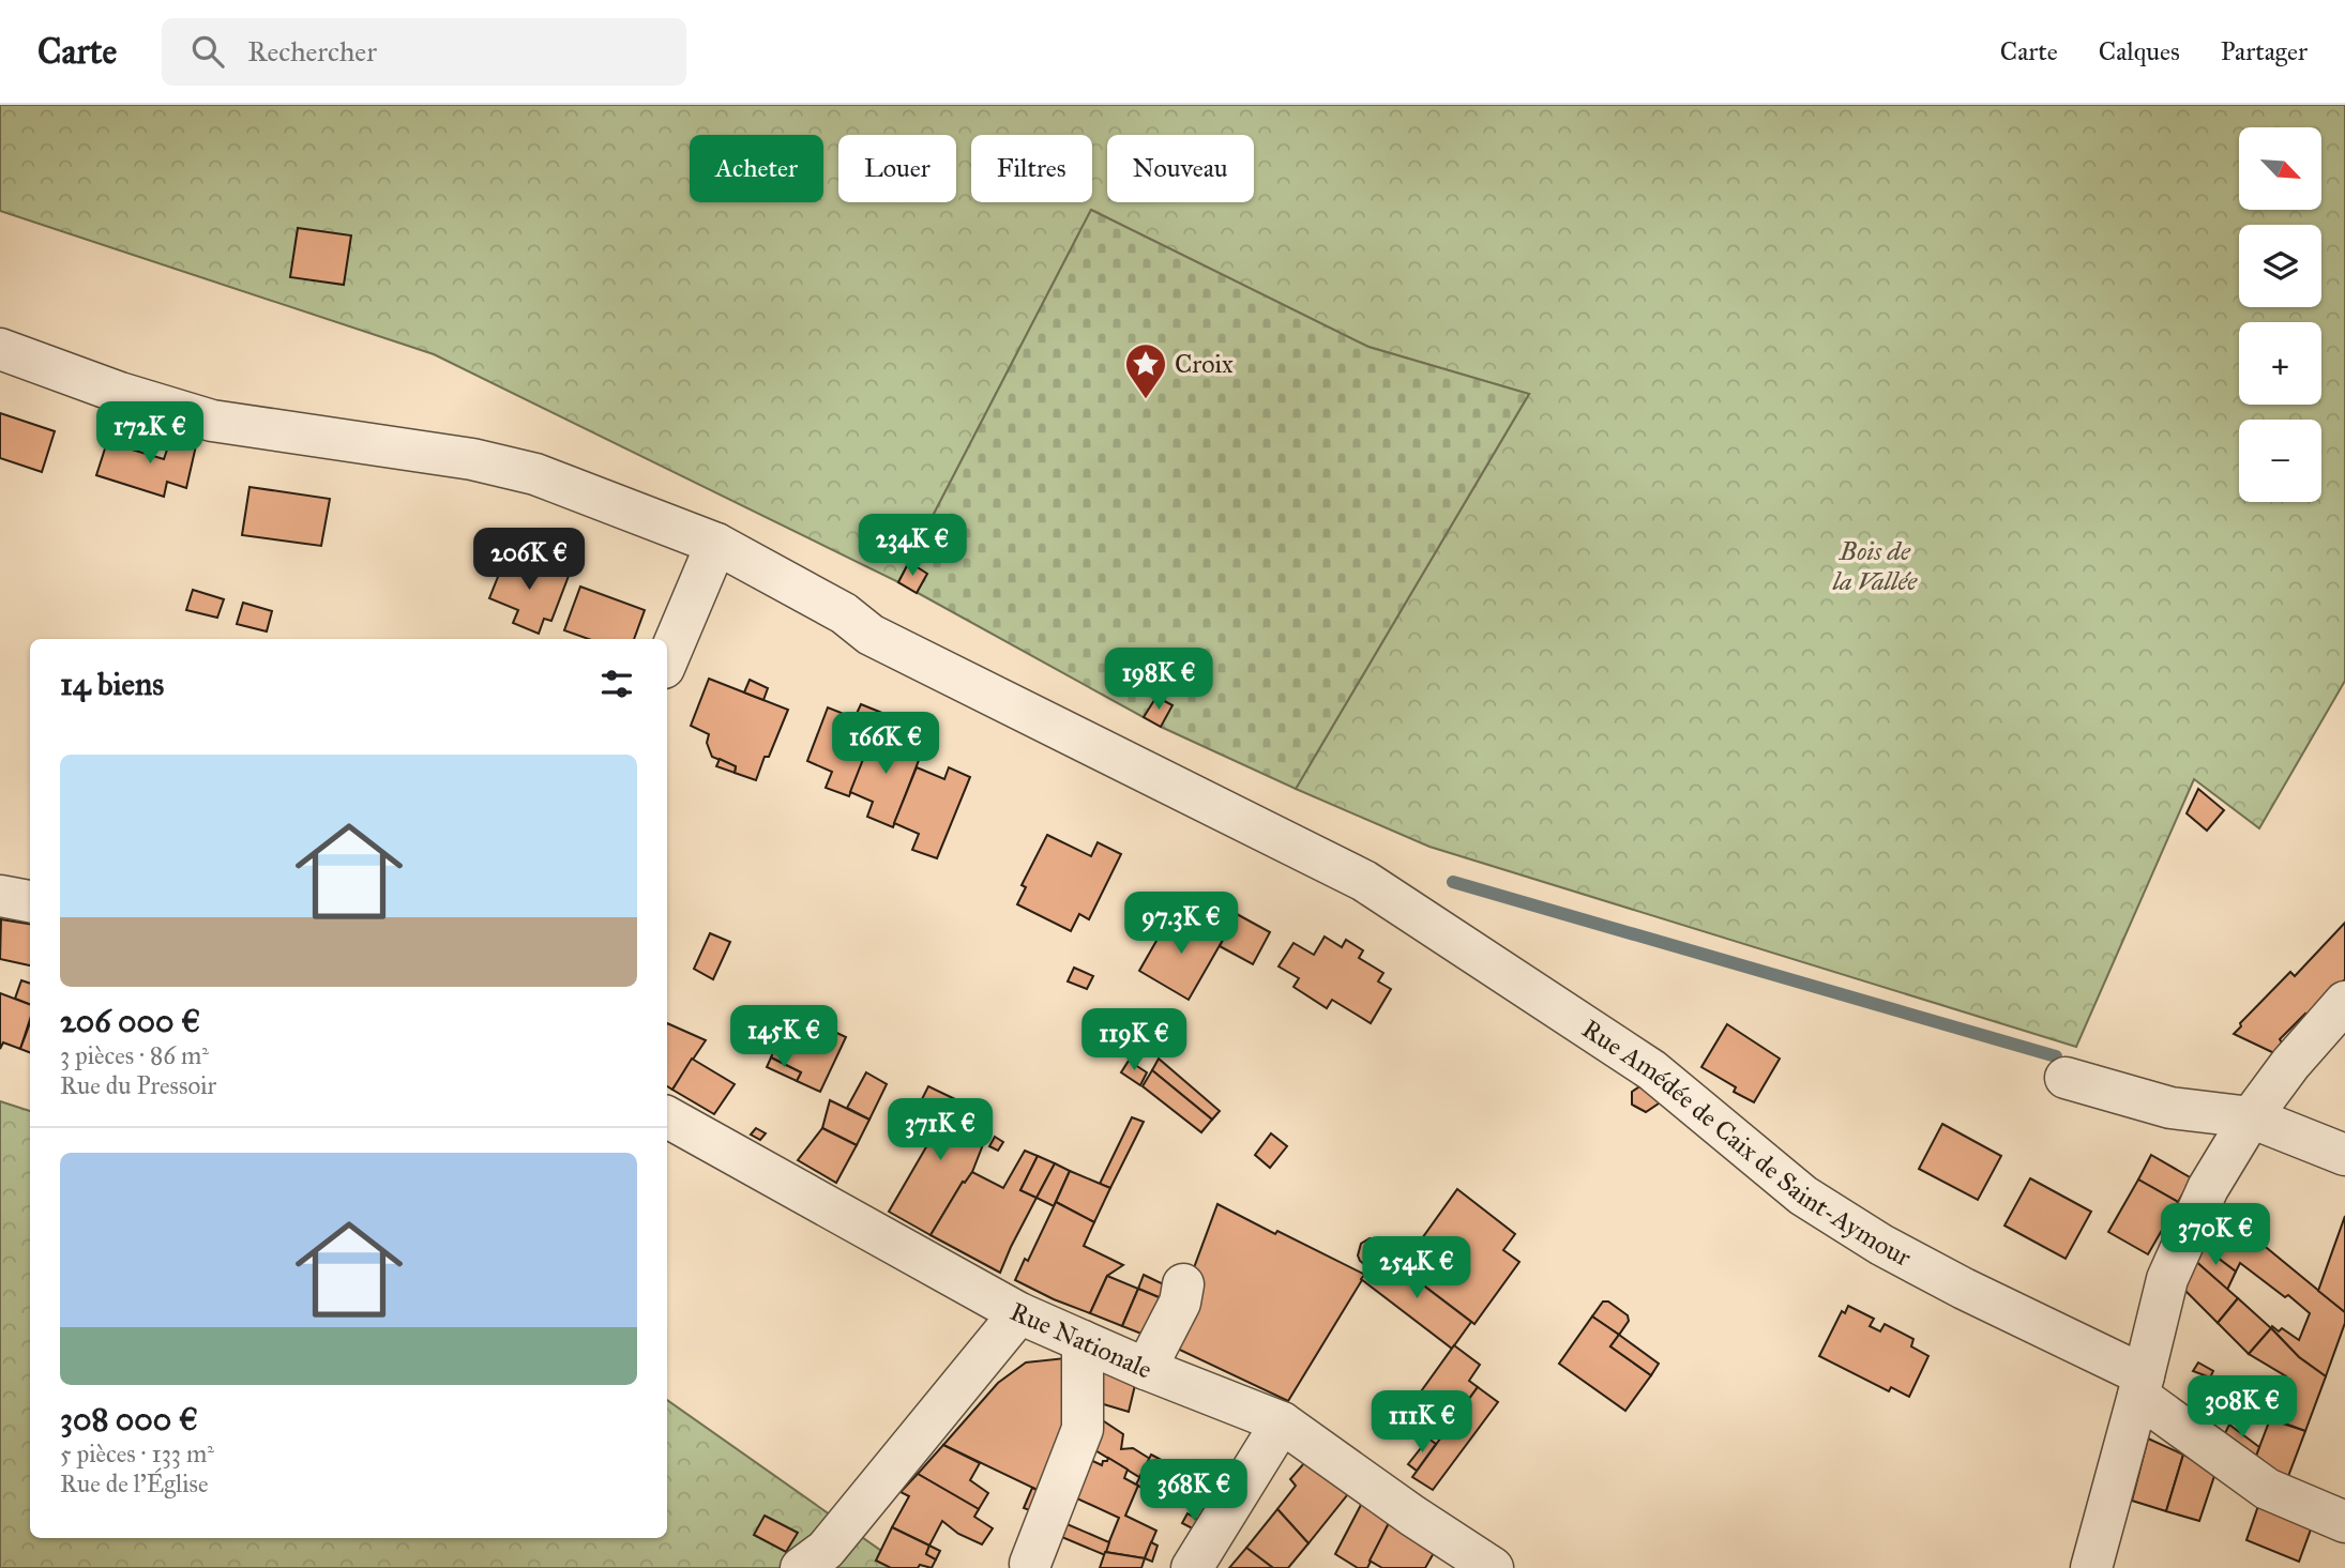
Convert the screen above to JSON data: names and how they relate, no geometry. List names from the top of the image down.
{
  "streets": {
    "street": ["Rue Amédée de Caix de Saint-Aymour", "Rue Nationale"]
  },
  "parks": ["Bois de la Vallée"],
  "places": {
    "place": ["Croix"]
  },
  "north": "bottom right",
  "page": {
    "header": "Carte",
    "search": "Rechercher",
    "nav": ["Carte", "Calques", "Partager"],
    "map_buttons": ["+", "−"],
    "chip": [
      "Acheter",
      "Louer",
      "Filtres",
      "Nouveau"
    ],
    "price": [
      "172K €",
      "234K €",
      "206K €",
      "198K €",
      "166K €",
      "97.3K €",
      "145K €",
      "119K €",
      "371K €",
      "370K €",
      "254K €",
      "308K €",
      "111K €",
      "368K €"
    ],
    "heading": "14 biens",
    "list": [
      {
        "name": "206 000 €",
        "note": "3 pièces · 86 m² · Rue du Pressoir"
      },
      {
        "name": "308 000 €",
        "note": "5 pièces · 133 m² · Rue de l'Église"
      }
    ]
  }
}
